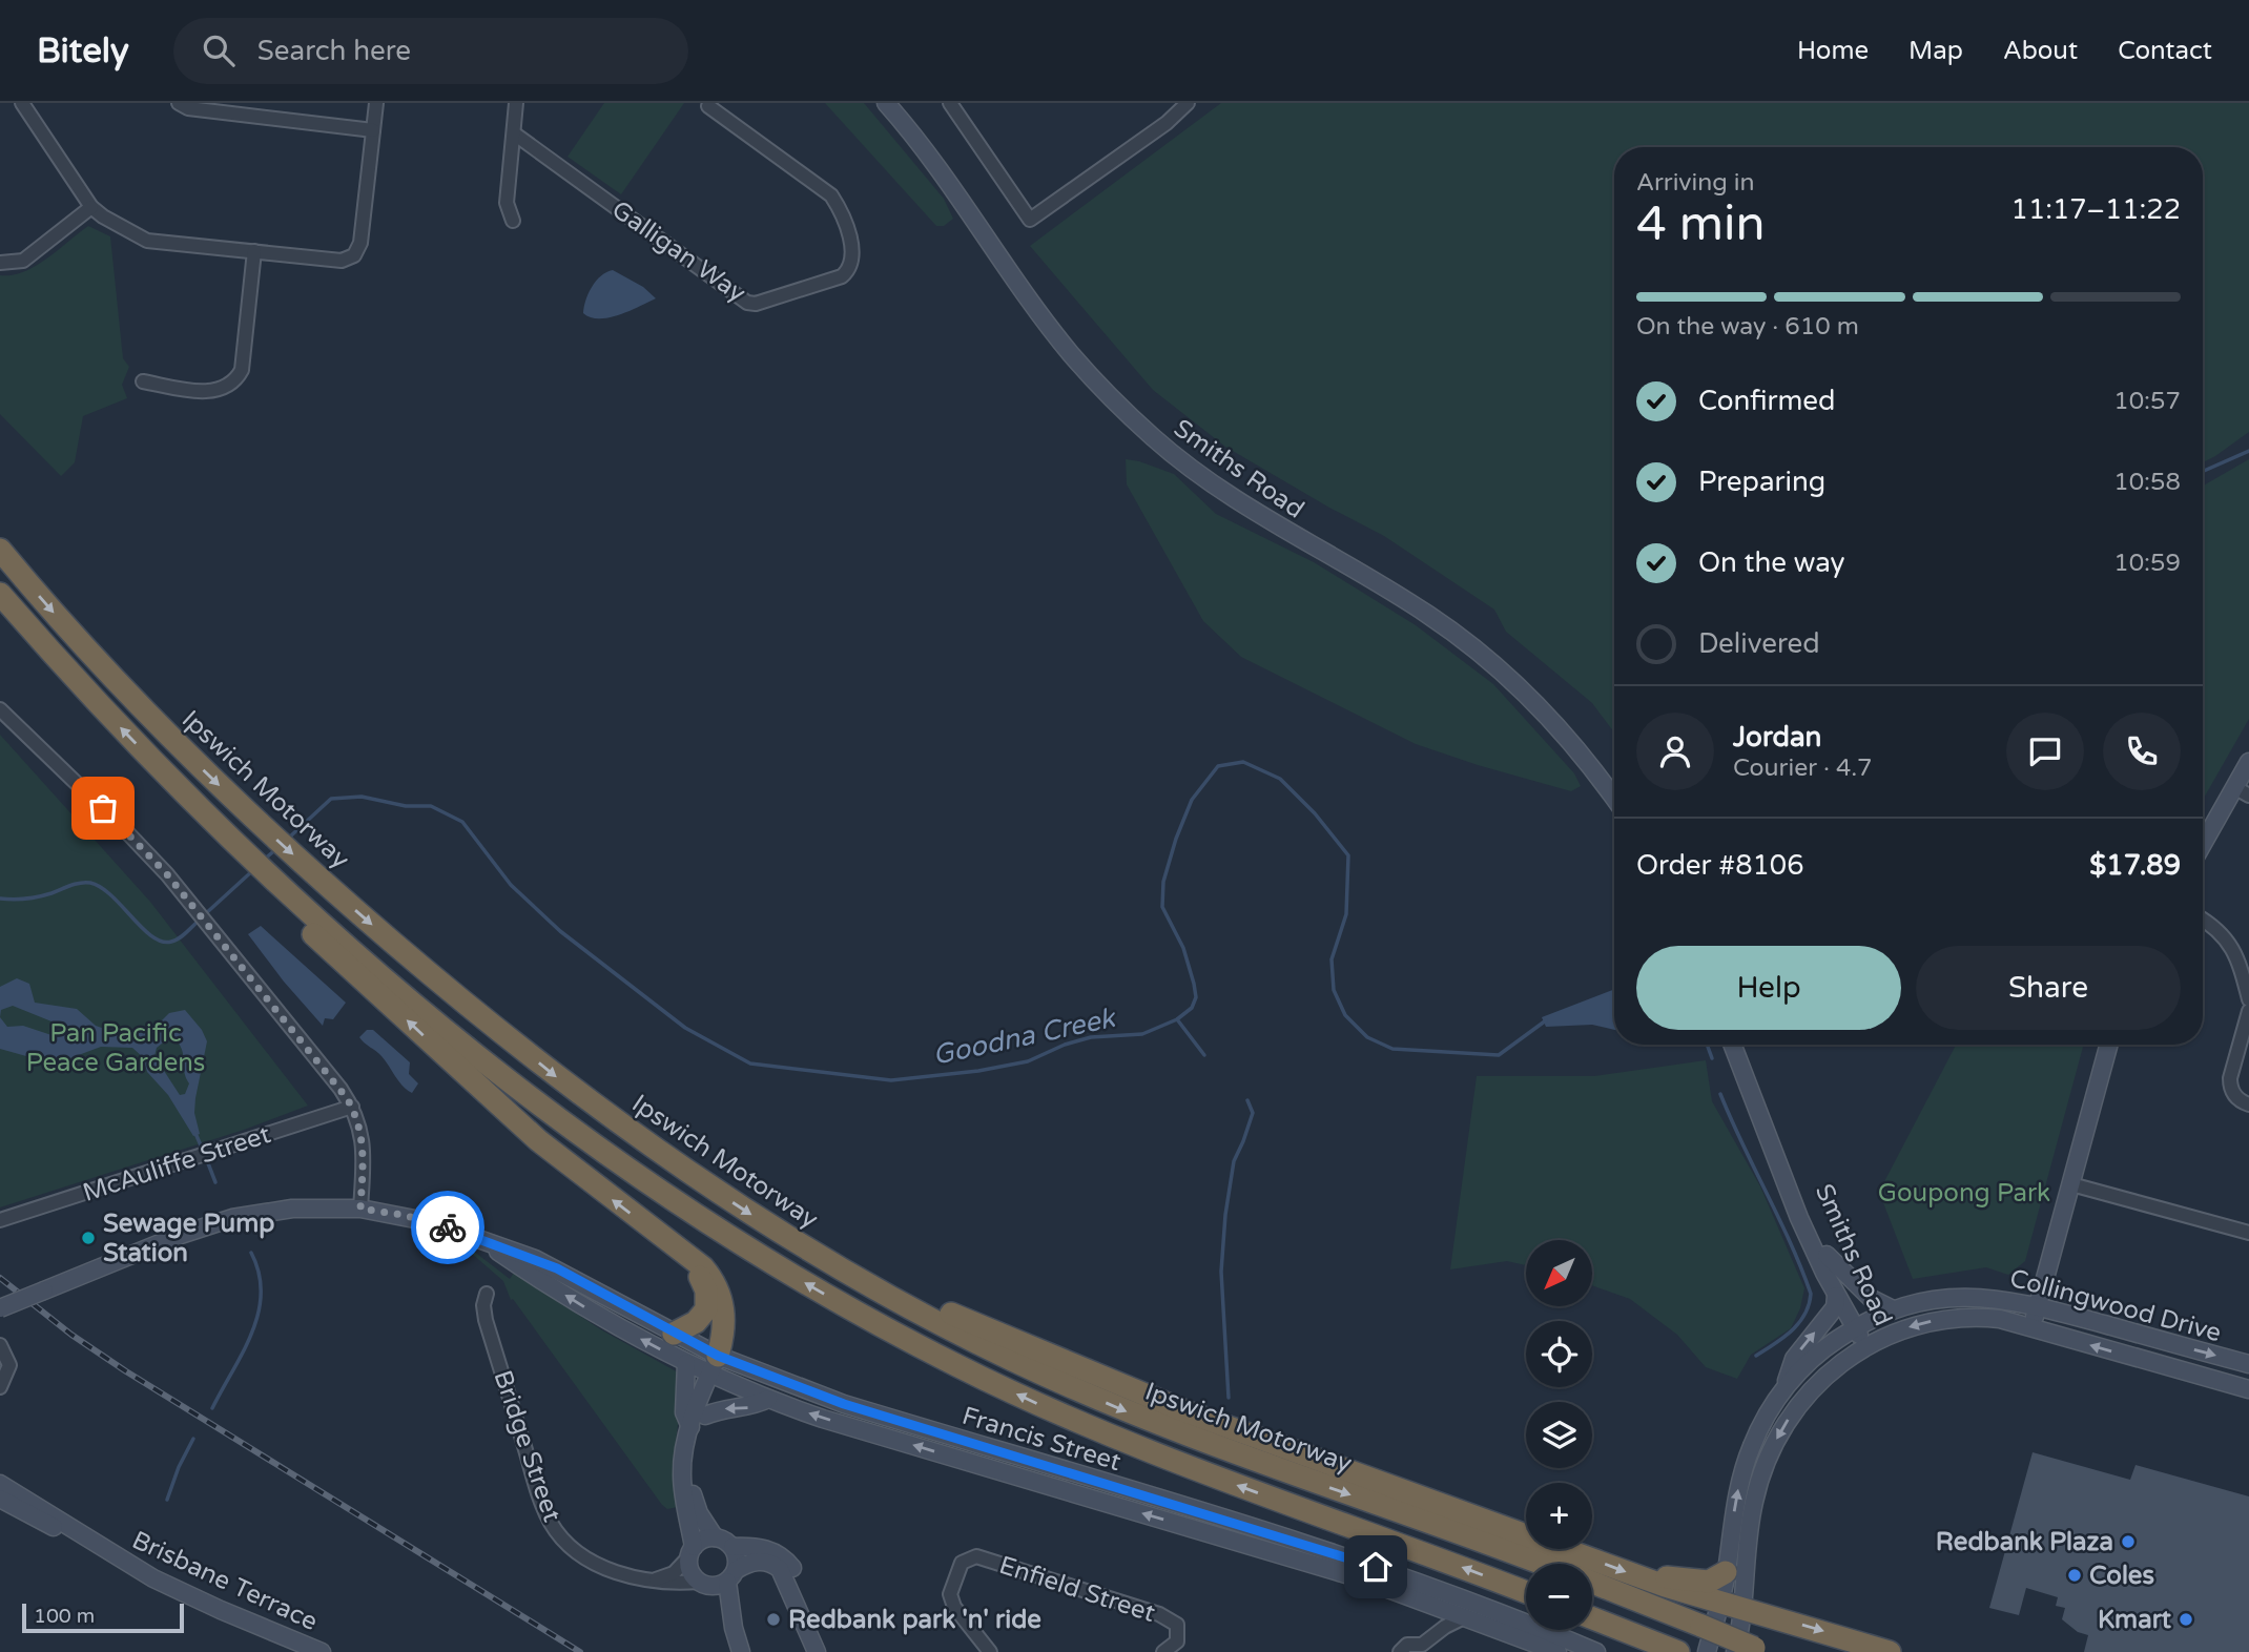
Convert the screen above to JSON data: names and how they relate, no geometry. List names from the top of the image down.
{
  "streets": {
    "highway": ["Ipswich Motorway"],
    "main road": [
      "Smiths Road",
      "Collingwood Drive",
      "Francis Street",
      "Brisbane Terrace"
    ],
    "street": [
      "Galligan Way",
      "McAuliffe Street",
      "Bridge Street",
      "Enfield Street"
    ]
  },
  "crossings": [
    ["Smiths Road", "Collingwood Drive"],
    ["Ipswich Motorway", "Collingwood Drive"]
  ],
  "water": ["Goodna Creek"],
  "parks": ["Pan Pacific Peace Gardens", "Goupong Park"],
  "places": [
    "Sewage Pump Station",
    "Redbank Plaza",
    "Coles",
    "Redbank park 'n' ride",
    "Kmart"
  ],
  "scale_bar": "100 m",
  "north": "bottom left",
  "page": {
    "header": "Bitely",
    "search": "Search here",
    "nav": [
      "Home",
      "Map",
      "About",
      "Contact"
    ],
    "heading": ["4 min", "Arriving in", "11:17–11:22"],
    "panel": [
      "Jordan",
      "Courier · 4.7",
      "Order #8106",
      "$17.89"
    ],
    "bar": "On the way · 610 m",
    "list": [
      ["Confirmed", "10:57"],
      ["Preparing", "10:58"],
      ["On the way", "10:59"],
      "Delivered"
    ],
    "buttons": ["Help", "Share"],
    "map_buttons": ["+", "−"],
    "scale": "100 m"
  }
}
